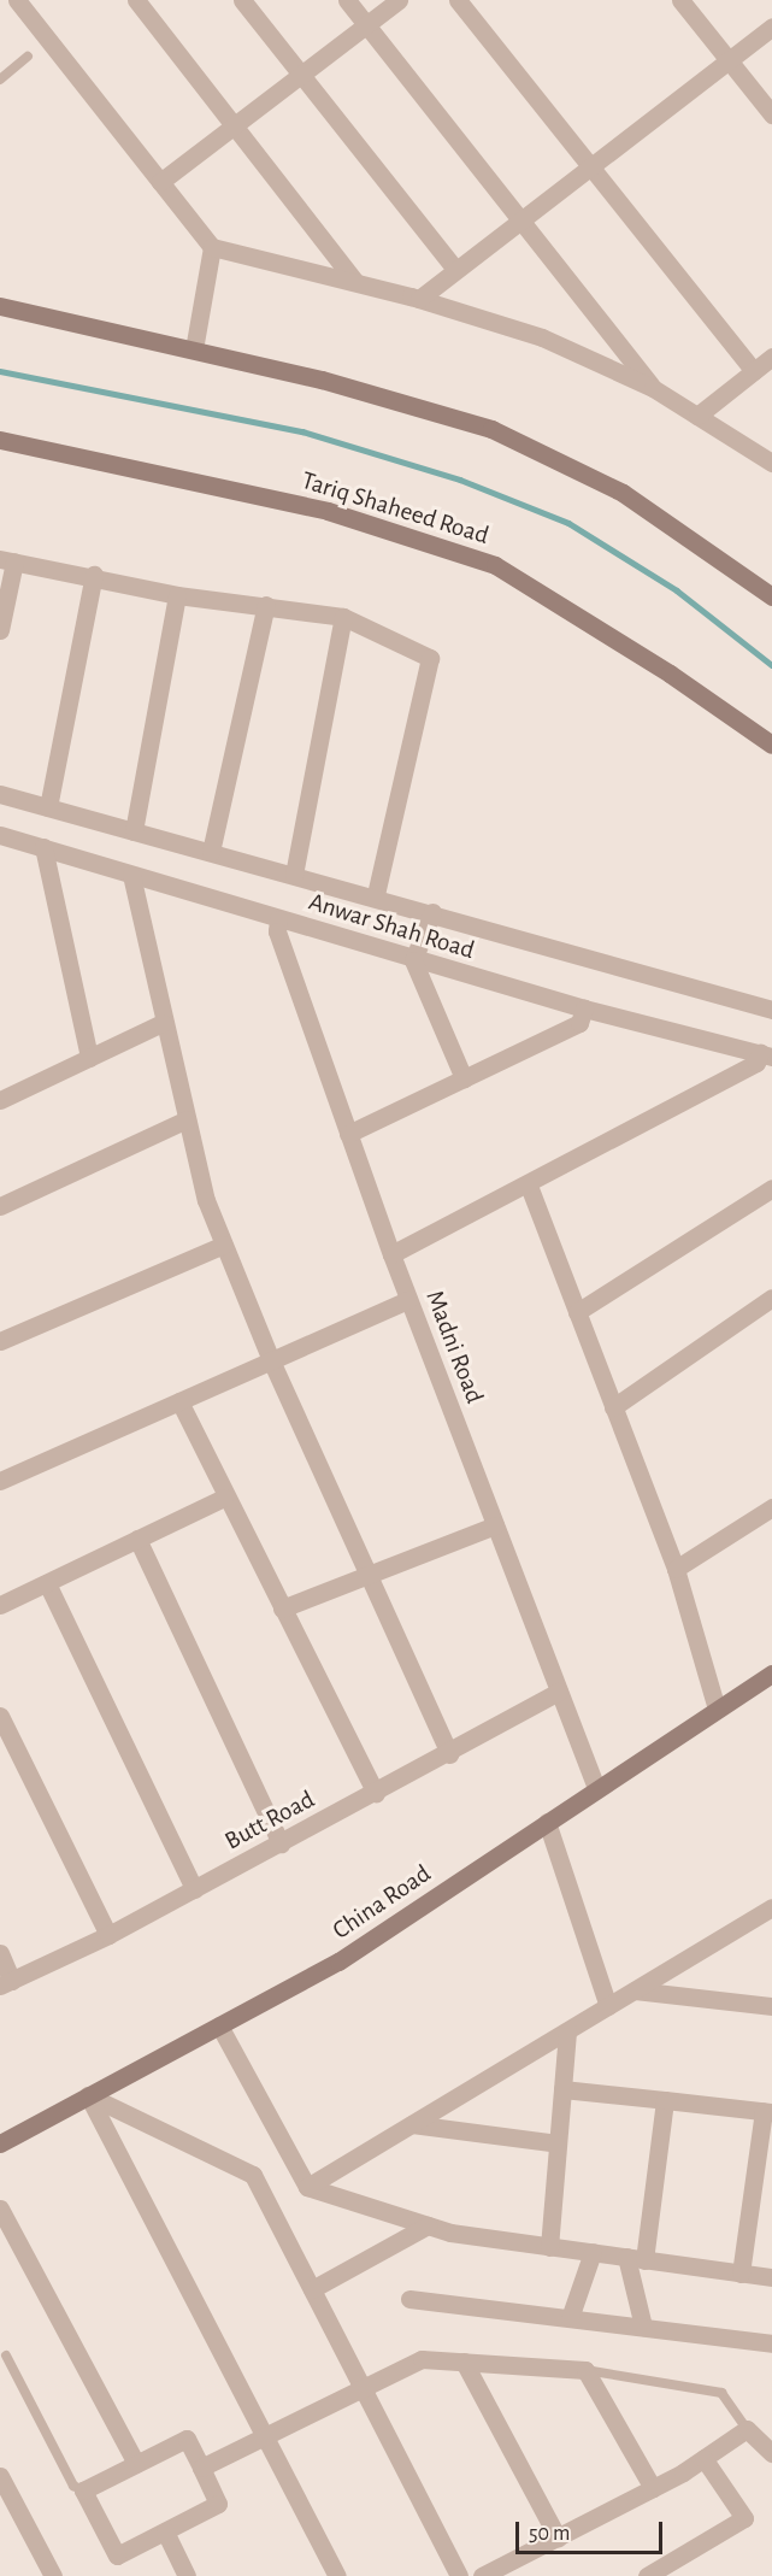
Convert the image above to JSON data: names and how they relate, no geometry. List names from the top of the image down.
{
  "streets": {
    "main road": ["Tariq Shaheed Road", "China Road"],
    "street": ["Anwar Shah Road", "Madni Road", "Butt Road"]
  },
  "crossings": [
    ["Anwar Shah Road", "Madni Road"],
    ["Madni Road", "Butt Road"],
    ["Madni Road", "China Road"]
  ],
  "scale_bar": "50 m"
}
